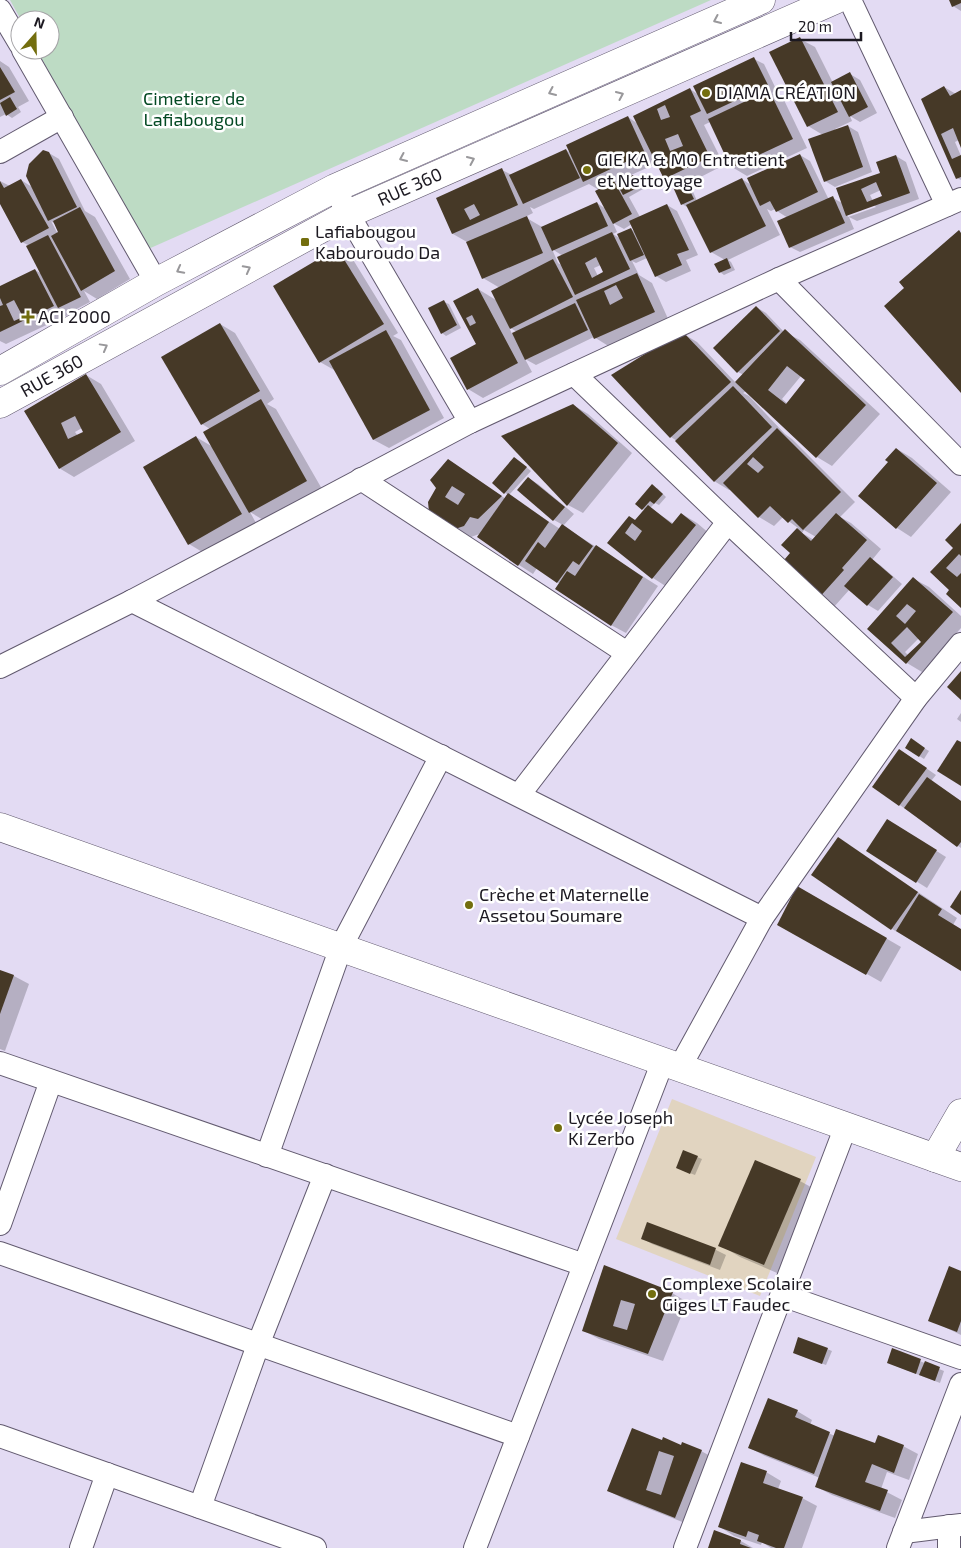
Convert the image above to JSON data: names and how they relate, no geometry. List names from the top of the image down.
{
  "streets": {
    "main road": ["RUE 360"]
  },
  "parks": ["Cimetiere de Lafiabougou"],
  "places": {
    "other": [
      "DIAMA CRÉATION",
      "GIE KA & MO Entretient et Nettoyage",
      "Crèche et Maternelle Assetou Soumare",
      "Lycée Joseph Ki Zerbo",
      "Complexe Scolaire Giges LT Faudec"
    ],
    "transit": ["Lafiabougou Kabouroudo Da"],
    "health": ["ACI 2000"]
  },
  "scale_bar": "20 m",
  "north": "top"
}
